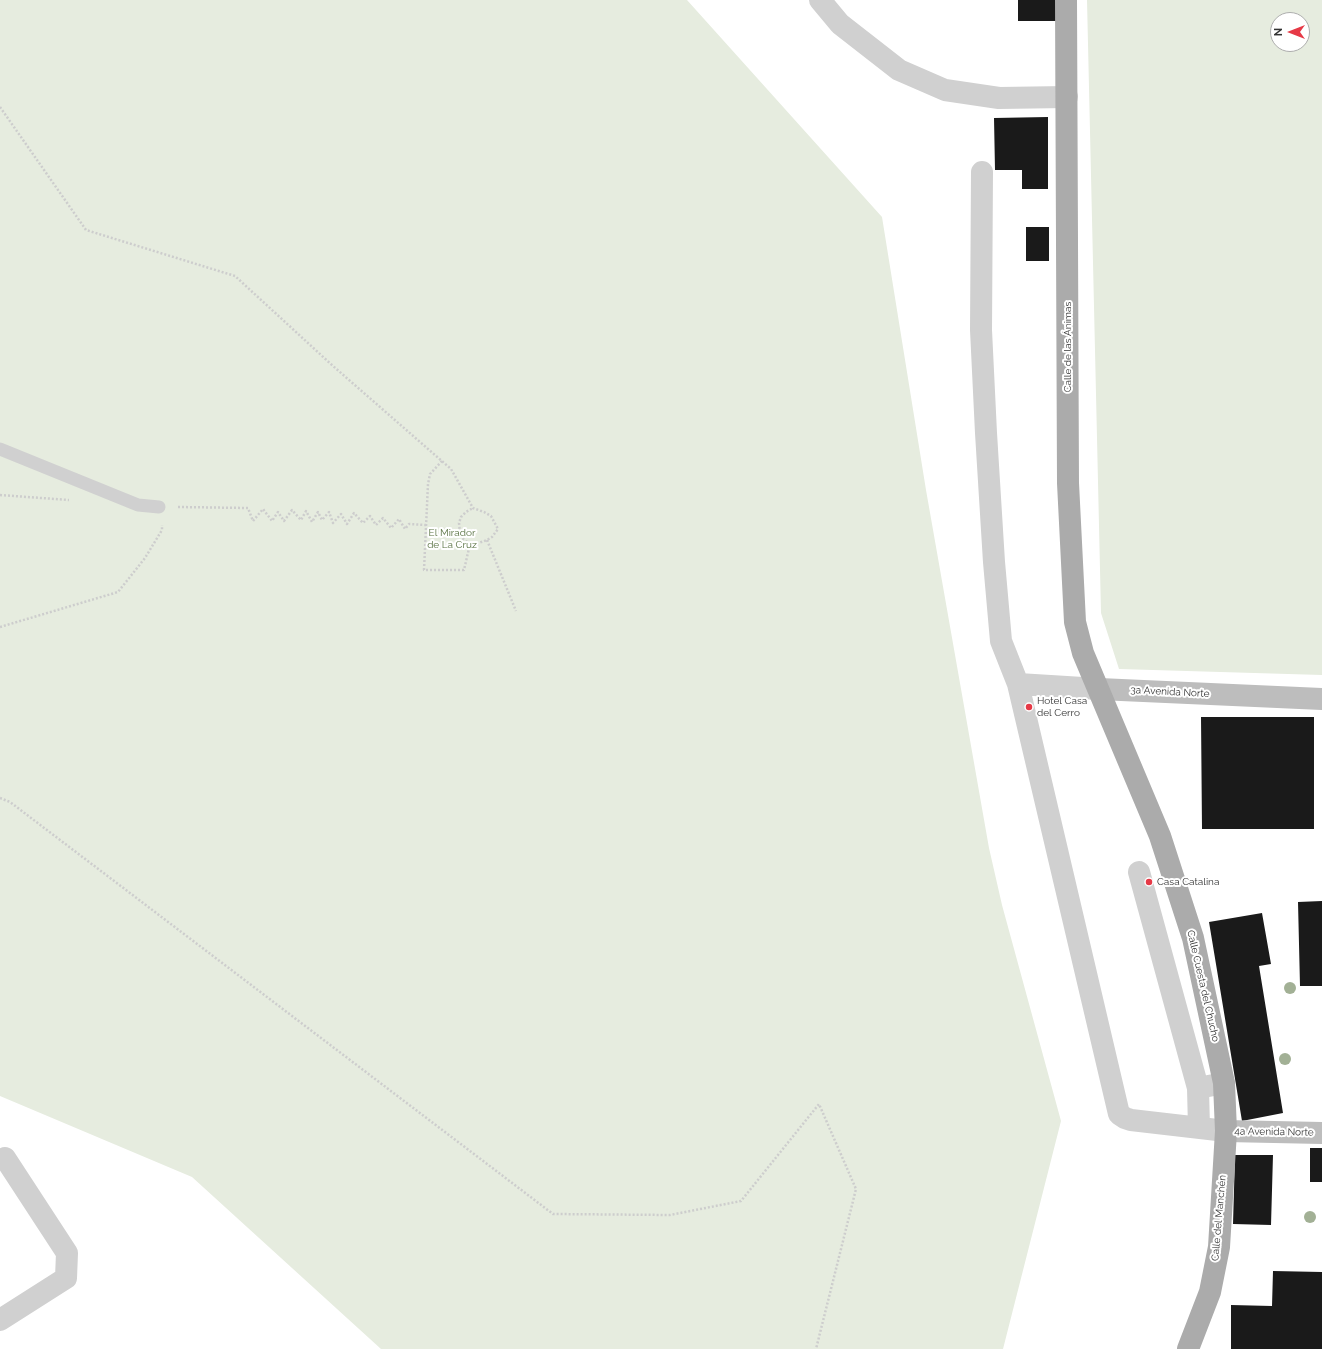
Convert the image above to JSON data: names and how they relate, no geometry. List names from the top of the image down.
{
  "streets": {
    "main road": ["Calle de las Ánimas", "Calle Cuesta del Chucho", "Calle del Manchén"],
    "street": ["3a Avenida Norte", "4a Avenida Norte"]
  },
  "crossings": [
    ["Calle de las Ánimas", "3a Avenida Norte"],
    ["Calle de las Ánimas", "Calle Cuesta del Chucho"],
    ["3a Avenida Norte", "Calle Cuesta del Chucho"],
    ["Calle Cuesta del Chucho", "4a Avenida Norte"],
    ["Calle Cuesta del Chucho", "Calle del Manchén"],
    ["4a Avenida Norte", "Calle del Manchén"]
  ],
  "parks": ["El Mirador de La Cruz"],
  "places": ["Hotel Casa del Cerro", "Casa Catalina"],
  "north": "left"
}
